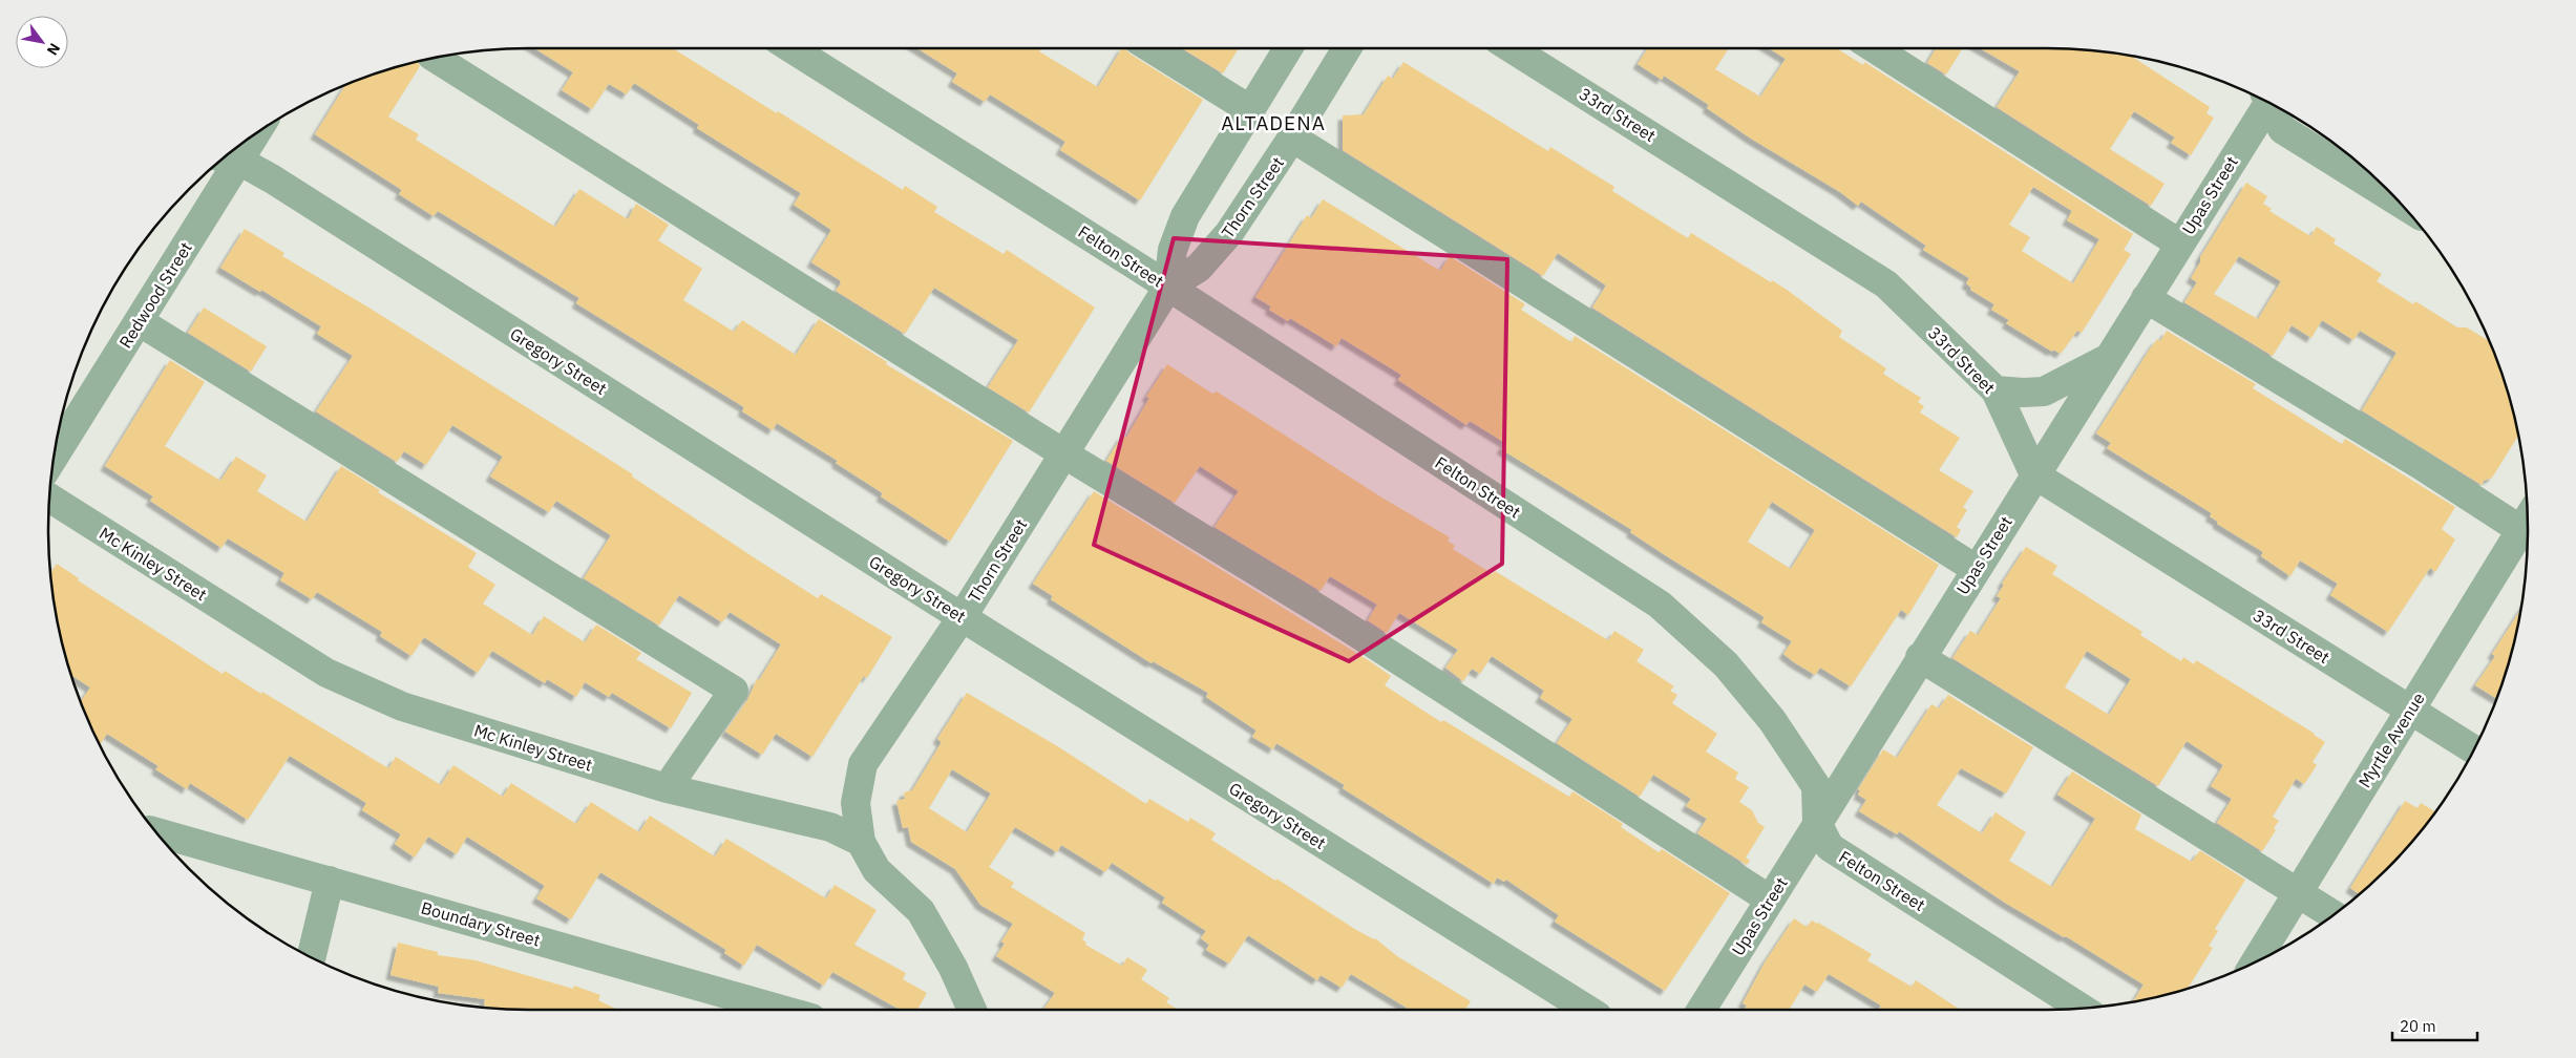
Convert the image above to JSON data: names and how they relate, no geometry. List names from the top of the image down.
{
  "streets": {
    "street": [
      "33rd Street",
      "Upas Street",
      "Thorn Street",
      "Felton Street",
      "Redwood Street",
      "Gregory Street",
      "Mc Kinley Street",
      "Myrtle Avenue",
      "Boundary Street"
    ]
  },
  "crossings": [
    ["33rd Street", "Upas Street"],
    ["33rd Street", "Myrtle Avenue"],
    ["Upas Street", "Felton Street"],
    ["Thorn Street", "Felton Street"],
    ["Thorn Street", "Gregory Street"],
    ["Thorn Street", "Mc Kinley Street"],
    ["Redwood Street", "Gregory Street"]
  ],
  "districts": ["ALTADENA"],
  "scale_bar": "20 m",
  "north": "bottom right"
}
